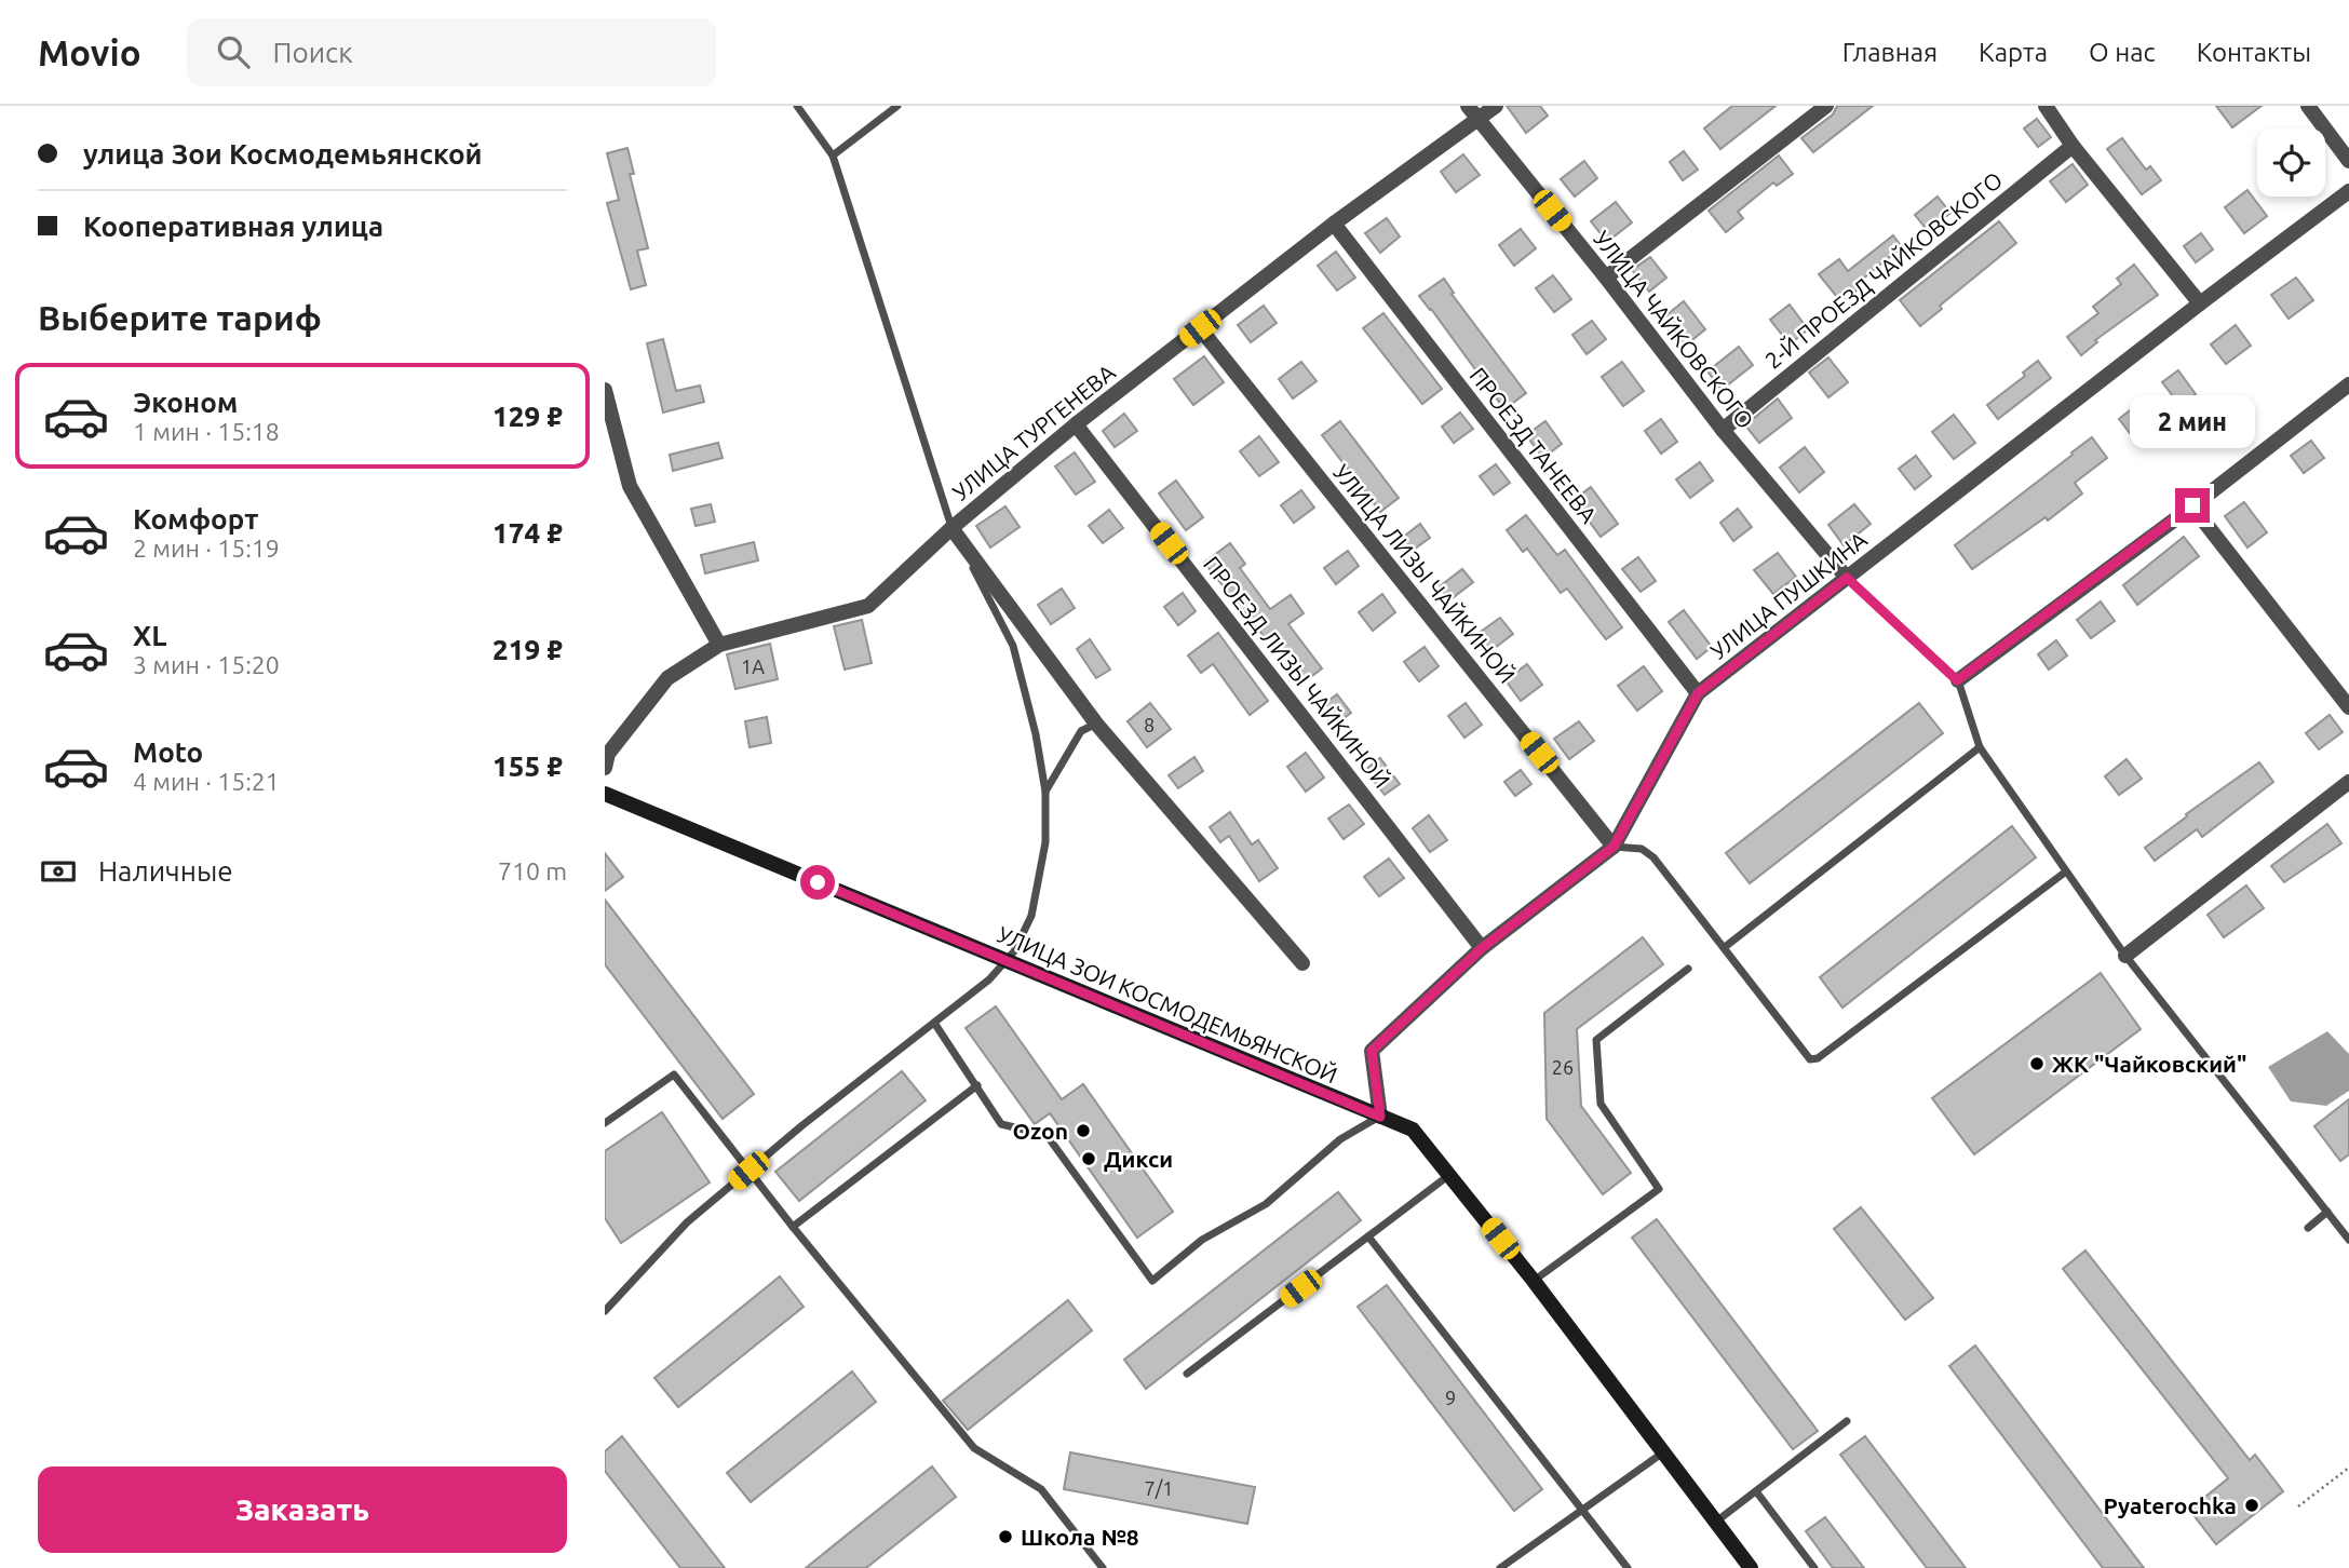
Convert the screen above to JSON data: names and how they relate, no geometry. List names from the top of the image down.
{
  "streets": {
    "street": [
      "2-Й ПРОЕЗД ЧАЙКОВСКОГО",
      "УЛИЦА ЧАЙКОВСКОГО",
      "УЛИЦА ТУРГЕНЕВА",
      "ПРОЕЗД ТАНЕЕВА",
      "УЛИЦА ЛИЗЫ ЧАЙКИНОЙ",
      "УЛИЦА ПУШКИНА",
      "ПРОЕЗД ЛИЗЫ ЧАЙКИНОЙ",
      "УЛИЦА ЗОИ КОСМОДЕМЬЯНСКОЙ"
    ]
  },
  "crossings": [
    ["2-Й ПРОЕЗД ЧАЙКОВСКОГО", "УЛИЦА ЧАЙКОВСКОГО"],
    ["УЛИЦА ЧАЙКОВСКОГО", "УЛИЦА ТУРГЕНЕВА"],
    ["УЛИЦА ЧАЙКОВСКОГО", "УЛИЦА ПУШКИНА"],
    ["УЛИЦА ТУРГЕНЕВА", "ПРОЕЗД ТАНЕЕВА"],
    ["УЛИЦА ТУРГЕНЕВА", "УЛИЦА ЛИЗЫ ЧАЙКИНОЙ"],
    ["УЛИЦА ТУРГЕНЕВА", "ПРОЕЗД ЛИЗЫ ЧАЙКИНОЙ"],
    ["ПРОЕЗД ТАНЕЕВА", "УЛИЦА ПУШКИНА"],
    ["УЛИЦА ЛИЗЫ ЧАЙКИНОЙ", "УЛИЦА ПУШКИНА"],
    ["УЛИЦА ПУШКИНА", "ПРОЕЗД ЛИЗЫ ЧАЙКИНОЙ"],
    ["УЛИЦА ПУШКИНА", "УЛИЦА ЗОИ КОСМОДЕМЬЯНСКОЙ"]
  ],
  "places": [
    "ЖК \"Чайковский\"",
    "Ozon",
    "Дикси",
    "Pyaterochka",
    "Школа №8"
  ],
  "house_numbers": [
    "1А",
    "8",
    "26",
    "9",
    "7/1"
  ],
  "page": {
    "header": "Movio",
    "search": "Поиск",
    "nav": [
      "Главная",
      "Карта",
      "О нас",
      "Контакты"
    ],
    "banner": ["улица Зои Космодемьянской", "Кооперативная улица"],
    "heading": "Выберите тариф",
    "list": [
      {
        "name": "Эконом",
        "note": "1 мин · 15:18",
        "value": "129 ₽"
      },
      {
        "name": "Комфорт",
        "note": "2 мин · 15:19",
        "value": "174 ₽"
      },
      {
        "name": "XL",
        "note": "3 мин · 15:20",
        "value": "219 ₽"
      },
      {
        "name": "Moto",
        "note": "4 мин · 15:21",
        "value": "155 ₽"
      }
    ],
    "bubble": "2 мин",
    "pay": ["Наличные", "710 m"],
    "buttons": "Заказать"
  }
}
